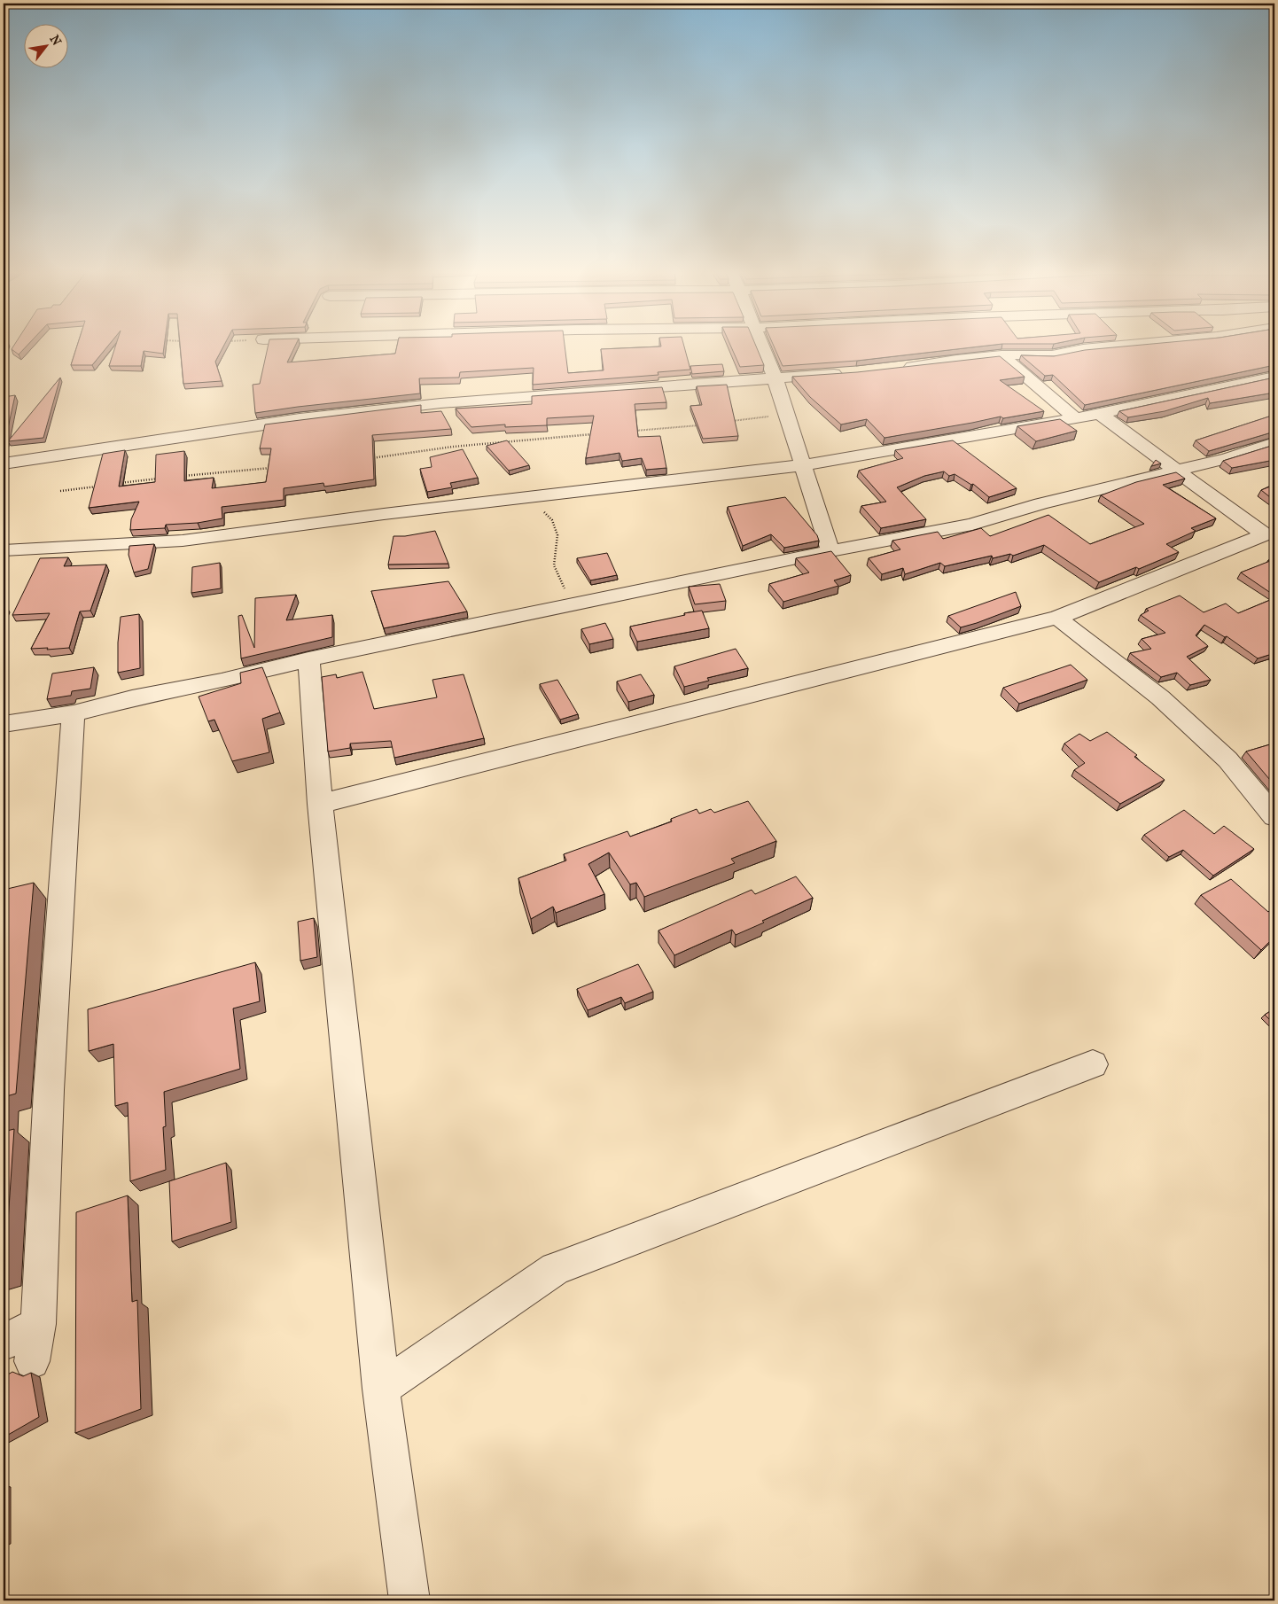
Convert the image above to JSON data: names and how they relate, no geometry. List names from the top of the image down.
{
  "north": "top right"
}
